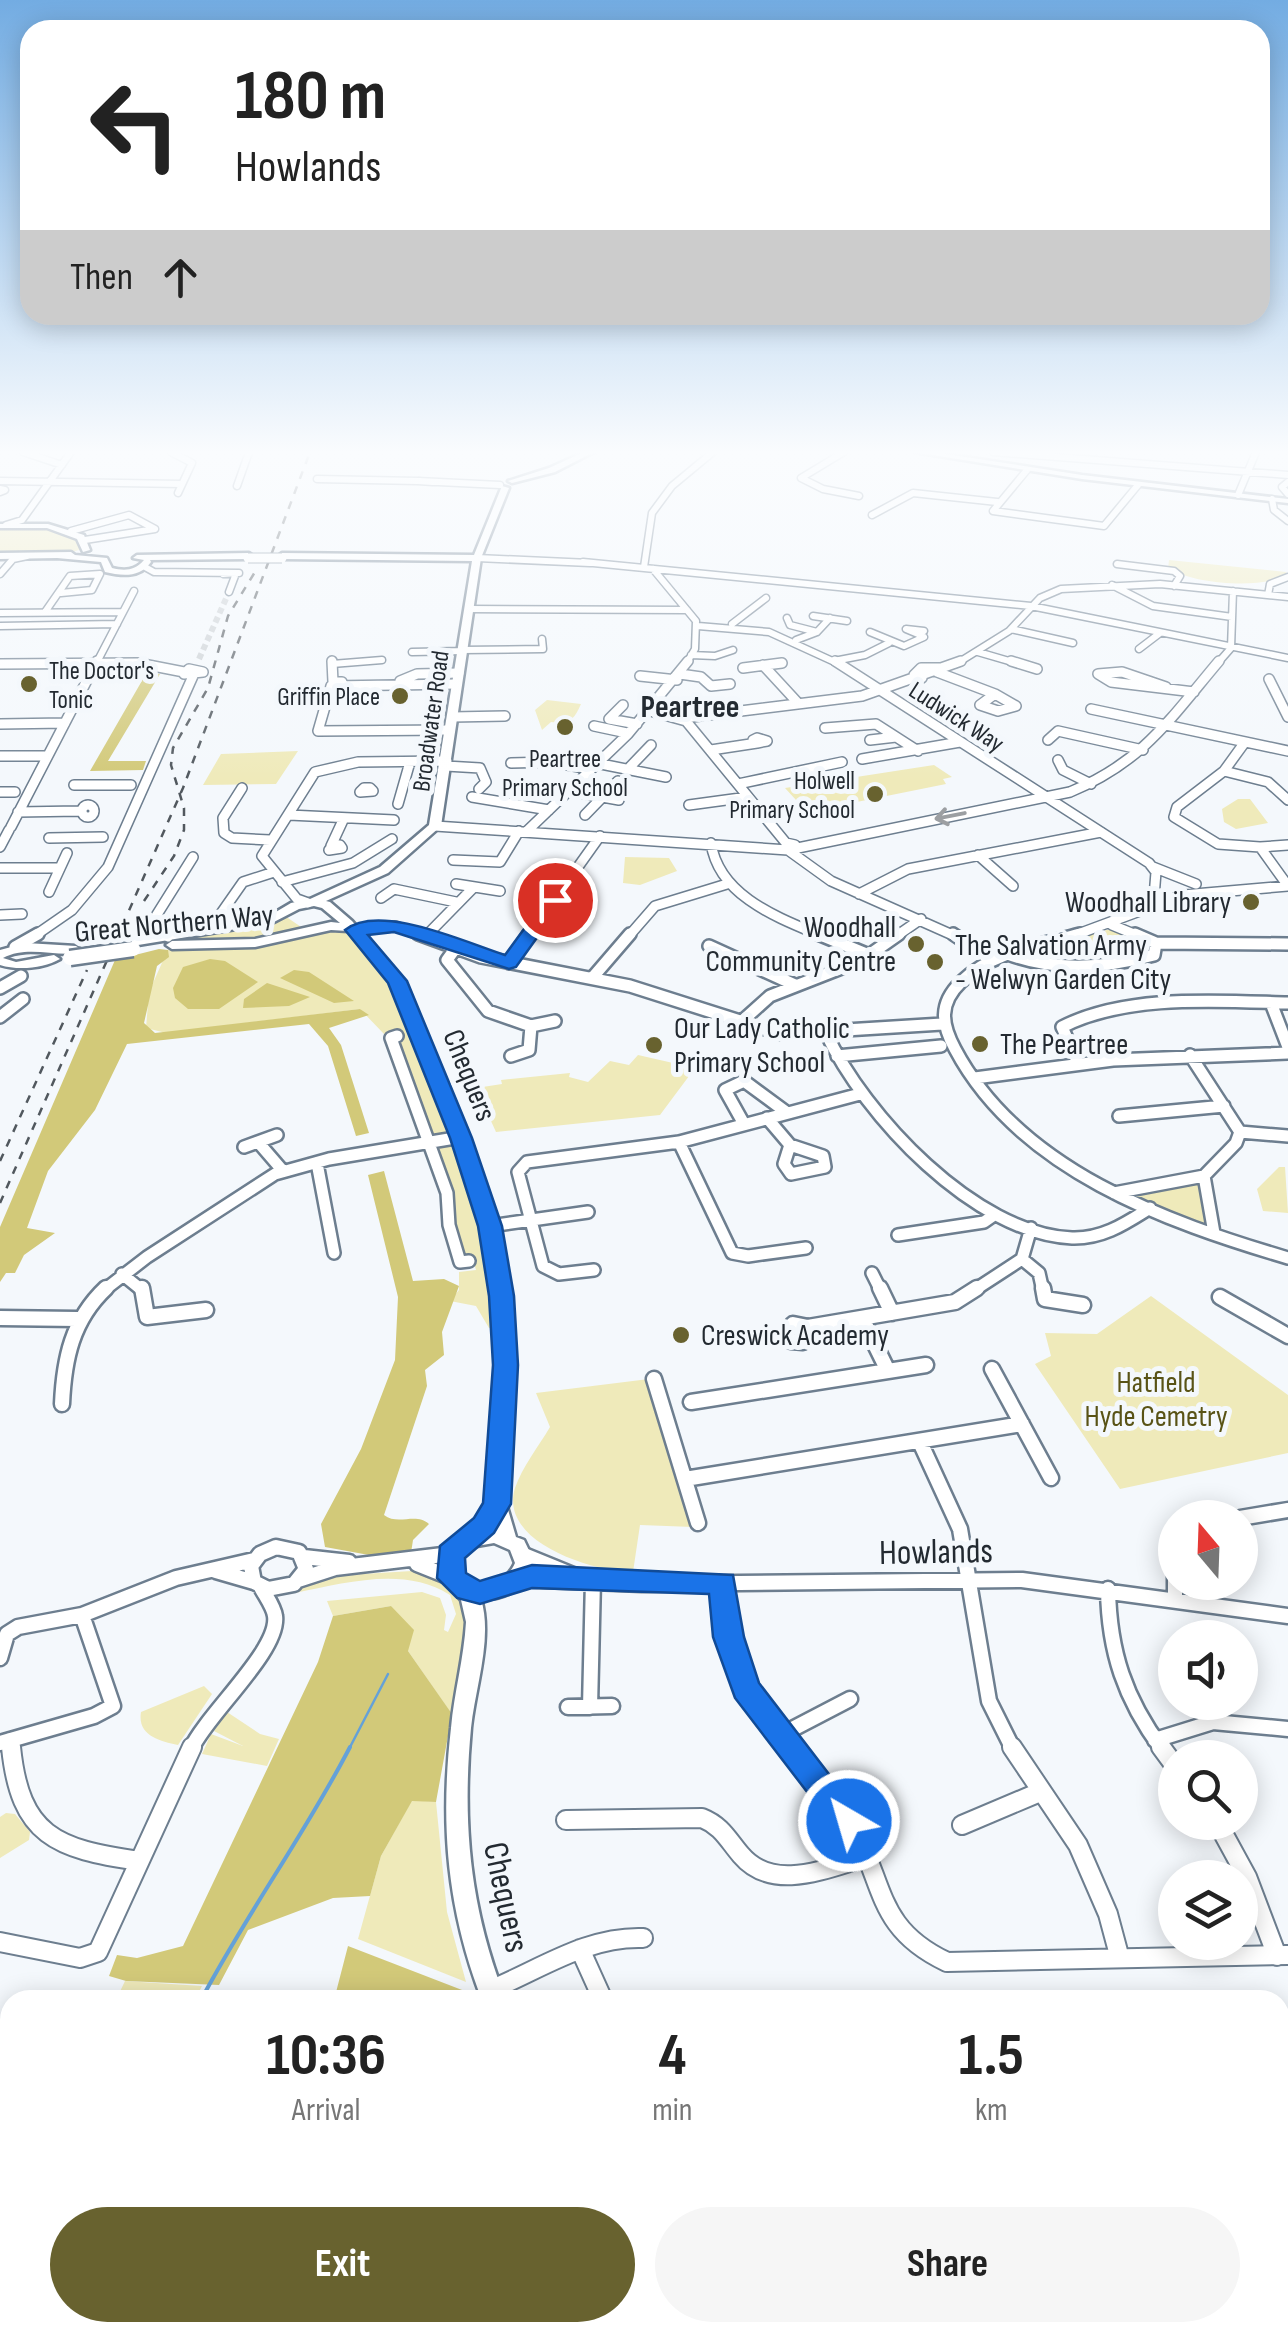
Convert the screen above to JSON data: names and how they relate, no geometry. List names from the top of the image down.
{
  "streets": {
    "main road": ["Broadwater Road", "Great Northern Way", "Chequers"],
    "street": ["Ludwick Way", "Howlands"]
  },
  "crossings": [
    ["Broadwater Road", "Great Northern Way"],
    ["Chequers", "Howlands"]
  ],
  "districts": ["Peartree"],
  "parks": ["Hatfield Hyde Cemetry"],
  "places": [
    "The Doctor's Tonic",
    "Griffin Place",
    "Peartree Primary School",
    "Holwell Primary School",
    "Woodhall Library",
    "Woodhall Community Centre",
    "The Salvation Army - Welwyn Garden City",
    "The Peartree",
    "Our Lady Catholic Primary School",
    "Creswick Academy"
  ],
  "north": "top",
  "page": {
    "turn": ["180 m", "Howlands"],
    "then": "Then",
    "eta": [
      "10:36",
      "Arrival",
      "4",
      "min",
      "1.5",
      "km"
    ],
    "buttons": ["Exit", "Share"]
  }
}
